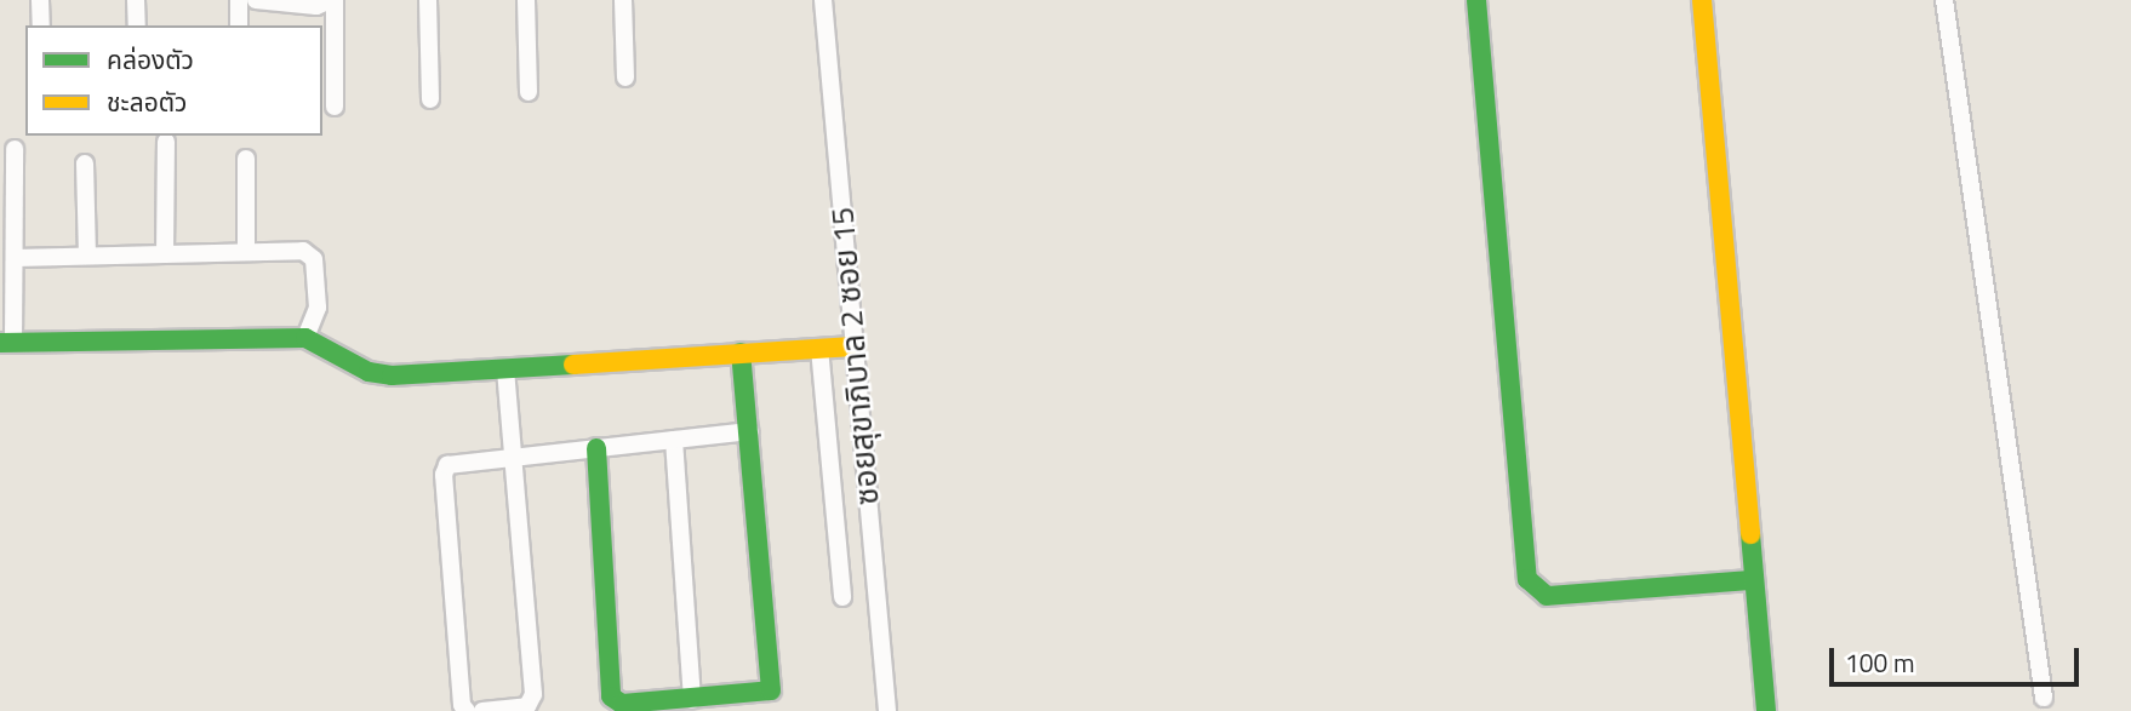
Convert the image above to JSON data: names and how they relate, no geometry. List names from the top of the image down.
{
  "streets": {
    "street": ["ซอยสุขาภิบาล 2 ซอย 15"]
  },
  "legend": ["คล่องตัว", "ชะลอตัว"],
  "scale_bar": "100 m"
}
